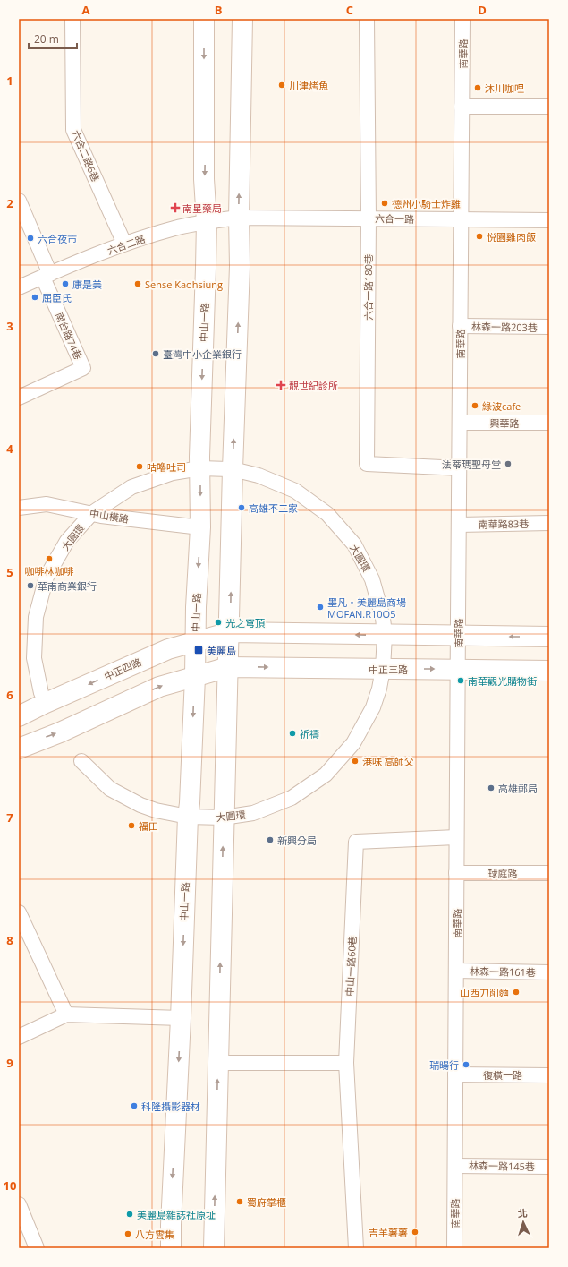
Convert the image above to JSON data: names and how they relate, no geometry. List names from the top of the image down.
{
  "streets": {
    "main road": ["中山一路", "中正四路", "中正三路"],
    "street": [
      "南華路",
      "六合二路6巷",
      "六合一路",
      "六合二路",
      "六合一路180巷",
      "林森一路203巷",
      "南台路74巷",
      "興華路",
      "中山橫路",
      "南華路83巷",
      "大圓環",
      "球庭路",
      "中山一路60巷",
      "林森一路161巷",
      "復橫一路",
      "林森一路145巷"
    ]
  },
  "crossings": [
    ["南華路", "六合一路"],
    ["南華路", "六合一路180巷"],
    ["南華路", "林森一路203巷"],
    ["南華路", "興華路"],
    ["南華路", "南華路83巷"],
    ["南華路", "中正三路"],
    ["南華路", "球庭路"],
    ["南華路", "中山一路60巷"],
    ["南華路", "林森一路161巷"],
    ["南華路", "復橫一路"],
    ["南華路", "林森一路145巷"],
    ["六合二路6巷", "六合二路"],
    ["六合一路", "六合二路"],
    ["六合一路", "六合一路180巷"],
    ["六合二路", "中山一路"],
    ["六合二路", "南台路74巷"],
    ["中山一路", "中山橫路"],
    ["中山一路", "大圓環"],
    ["中山一路", "中正四路"],
    ["中山橫路", "大圓環"],
    ["大圓環", "中正三路"]
  ],
  "places": {
    "other": [
      "川津烤魚",
      "沐川咖哩",
      "德州小騎士炸雞",
      "悦園雞肉飯",
      "六合夜市",
      "康是美",
      "Sense Kaohsiung",
      "屈臣氏",
      "臺灣中小企業銀行",
      "綠波cafe",
      "法蒂瑪聖母堂",
      "咕嚕吐司",
      "高雄不二家",
      "咖啡林咖啡",
      "華南商業銀行",
      "墨凡・美麗島商場 MOFAN.R10O5",
      "光之穹頂",
      "南華觀光購物街",
      "祈禱",
      "港味 高師父",
      "高雄郵局",
      "福田",
      "新興分局",
      "山西刀削麵",
      "瑞暘行",
      "科隆攝影器材",
      "蜀府掌櫃",
      "美麗島雜誌社原址",
      "吉羊薯薯",
      "八方雲集"
    ],
    "health": ["南星藥局", "靚世紀診所"],
    "transit": ["美麗島"]
  },
  "scale_bar": "20 m",
  "north": "top",
  "grid": {
    "columns": [
      "A",
      "B",
      "C",
      "D"
    ],
    "rows": [
      "1",
      "2",
      "3",
      "4",
      "5",
      "6",
      "7",
      "8",
      "9",
      "10"
    ]
  }
}
